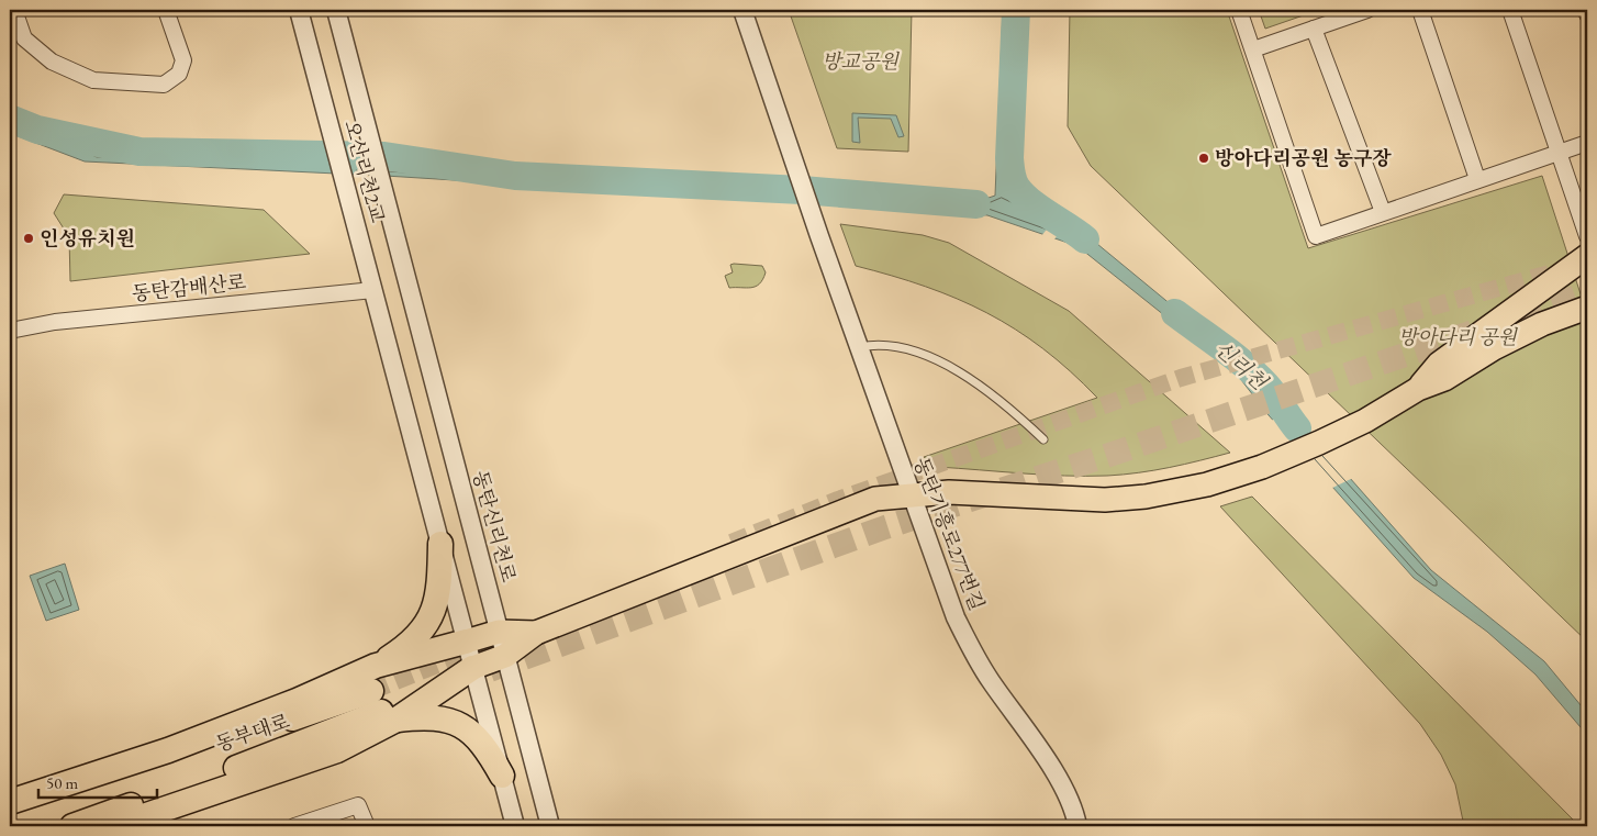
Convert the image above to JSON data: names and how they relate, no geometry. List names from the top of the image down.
{
  "streets": {
    "highway": ["동부대로"],
    "street": [
      "오산리천2교",
      "동탄감배산로",
      "동탄신리천로",
      "동탄기흥로277번길"
    ]
  },
  "crossings": [
    ["오산리천2교", "동탄감배산로"],
    ["오산리천2교", "동탄신리천로"]
  ],
  "water": ["신리천"],
  "parks": ["방교공원", "방아다리 공원"],
  "places": ["방아다리공원 농구장", "인성유치원"],
  "scale_bar": "50 m"
}
